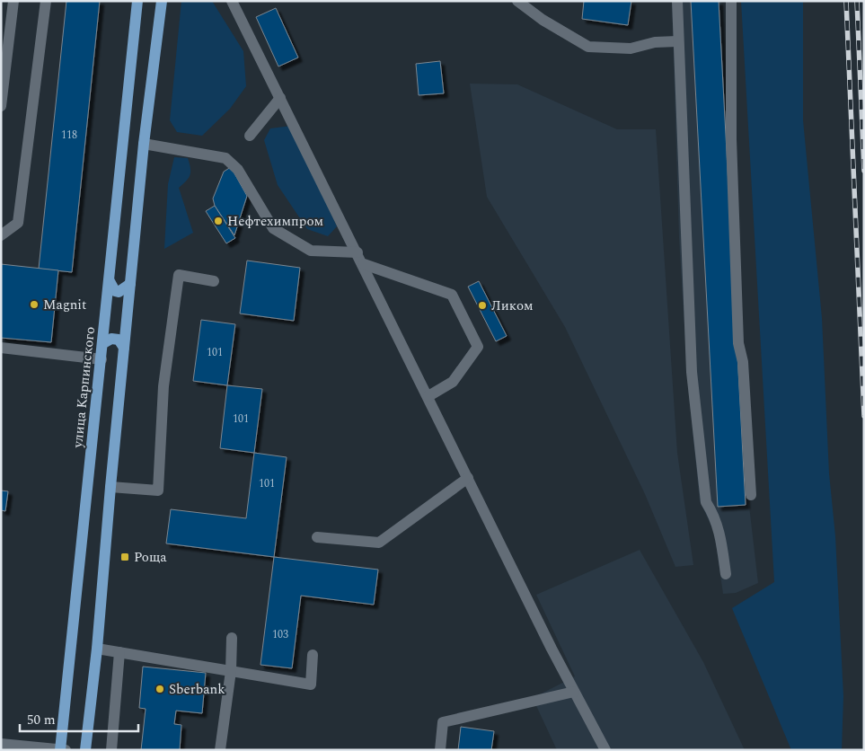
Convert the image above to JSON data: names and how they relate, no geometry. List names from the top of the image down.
{
  "streets": {
    "main road": ["улица Карпинского"]
  },
  "places": {
    "other": [
      "Нефтехимпром",
      "Magnit",
      "Ликом",
      "Sberbank"
    ],
    "transit": ["Роща"]
  },
  "house_numbers": [
    "118",
    "101",
    "101",
    "101",
    "103"
  ],
  "scale_bar": "50 m"
}
